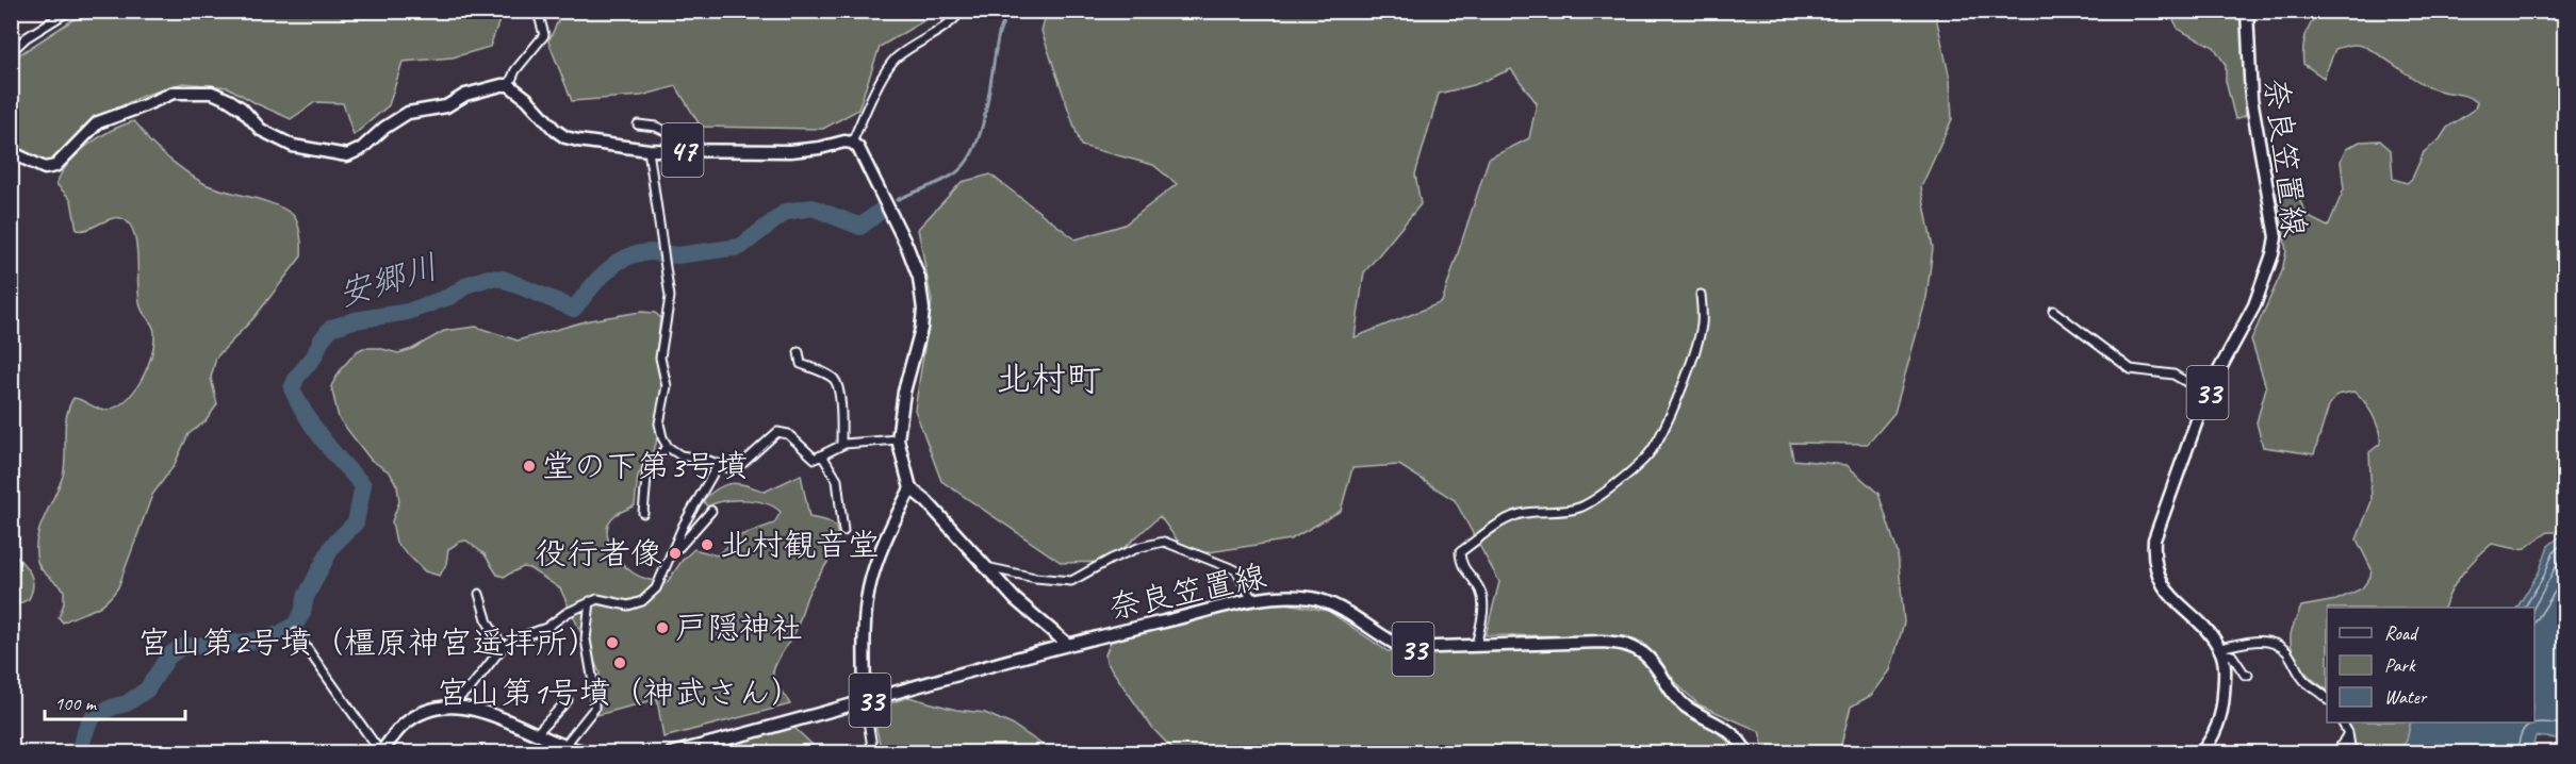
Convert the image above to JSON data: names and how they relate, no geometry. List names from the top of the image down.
{
  "streets": {
    "main road": ["47", "奈良笠置線", "33"]
  },
  "districts": ["北村町"],
  "water": ["安郷川"],
  "places": [
    "堂の下第3号墳",
    "北村観音堂",
    "役行者像",
    "戸隠神社",
    "宮山第2号墳（橿原神宮遥拝所）",
    "宮山第1号墳（神武さん）"
  ],
  "legend": ["Road", "Park", "Water"],
  "scale_bar": "100 m"
}
